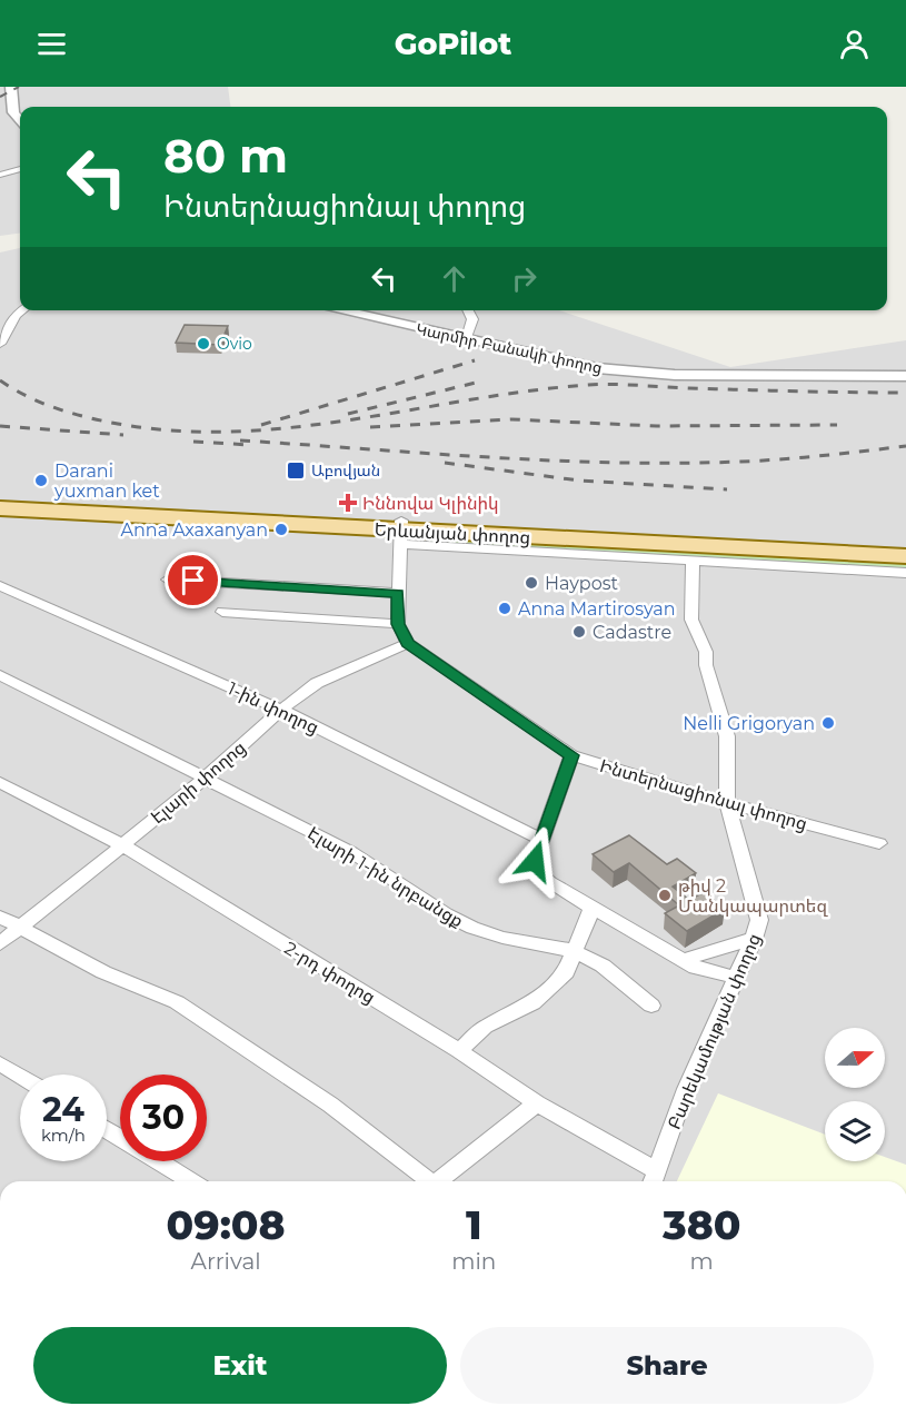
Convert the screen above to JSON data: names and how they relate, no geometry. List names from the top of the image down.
{
  "streets": {
    "main road": ["Երևանյան փողոց"],
    "street": [
      "Կարմիր Բանակի փողոց",
      "1-ին փողոց",
      "Էլարի փողոց",
      "Ինտերնացիոնալ փողոց",
      "Էլարի 1-ին նրբանցք",
      "2-րդ փողոց",
      "Բարեկամության փողոց"
    ]
  },
  "crossings": [
    ["Երևանյան փողոց", "Ինտերնացիոնալ փողոց"],
    ["1-ին փողոց", "Էլարի փողոց"],
    ["Էլարի փողոց", "Ինտերնացիոնալ փողոց"],
    ["Էլարի փողոց", "Էլարի 1-ին նրբանցք"],
    ["Էլարի փողոց", "2-րդ փողոց"],
    ["Ինտերնացիոնալ փողոց", "Բարեկամության փողոց"],
    ["2-րդ փողոց", "Բարեկամության փողոց"]
  ],
  "places": {
    "other": [
      "Ovio",
      "Darani yuxman ket",
      "Anna Axaxanyan",
      "Haypost",
      "Anna Martirosyan",
      "Cadastre",
      "Nelli Grigoryan",
      "թիվ 2 Մանկապարտեզ"
    ],
    "transit": ["Աբովյան"],
    "health": ["Իննովա Կլինիկ"]
  },
  "north": "right",
  "page": {
    "header": "GoPilot",
    "turn": ["80 m", "Ինտերնացիոնալ փողոց"],
    "speed": "24 km/h",
    "limit": "30",
    "eta": [
      "09:08",
      "Arrival",
      "1",
      "min",
      "380",
      "m"
    ],
    "buttons": ["Exit", "Share"]
  }
}
